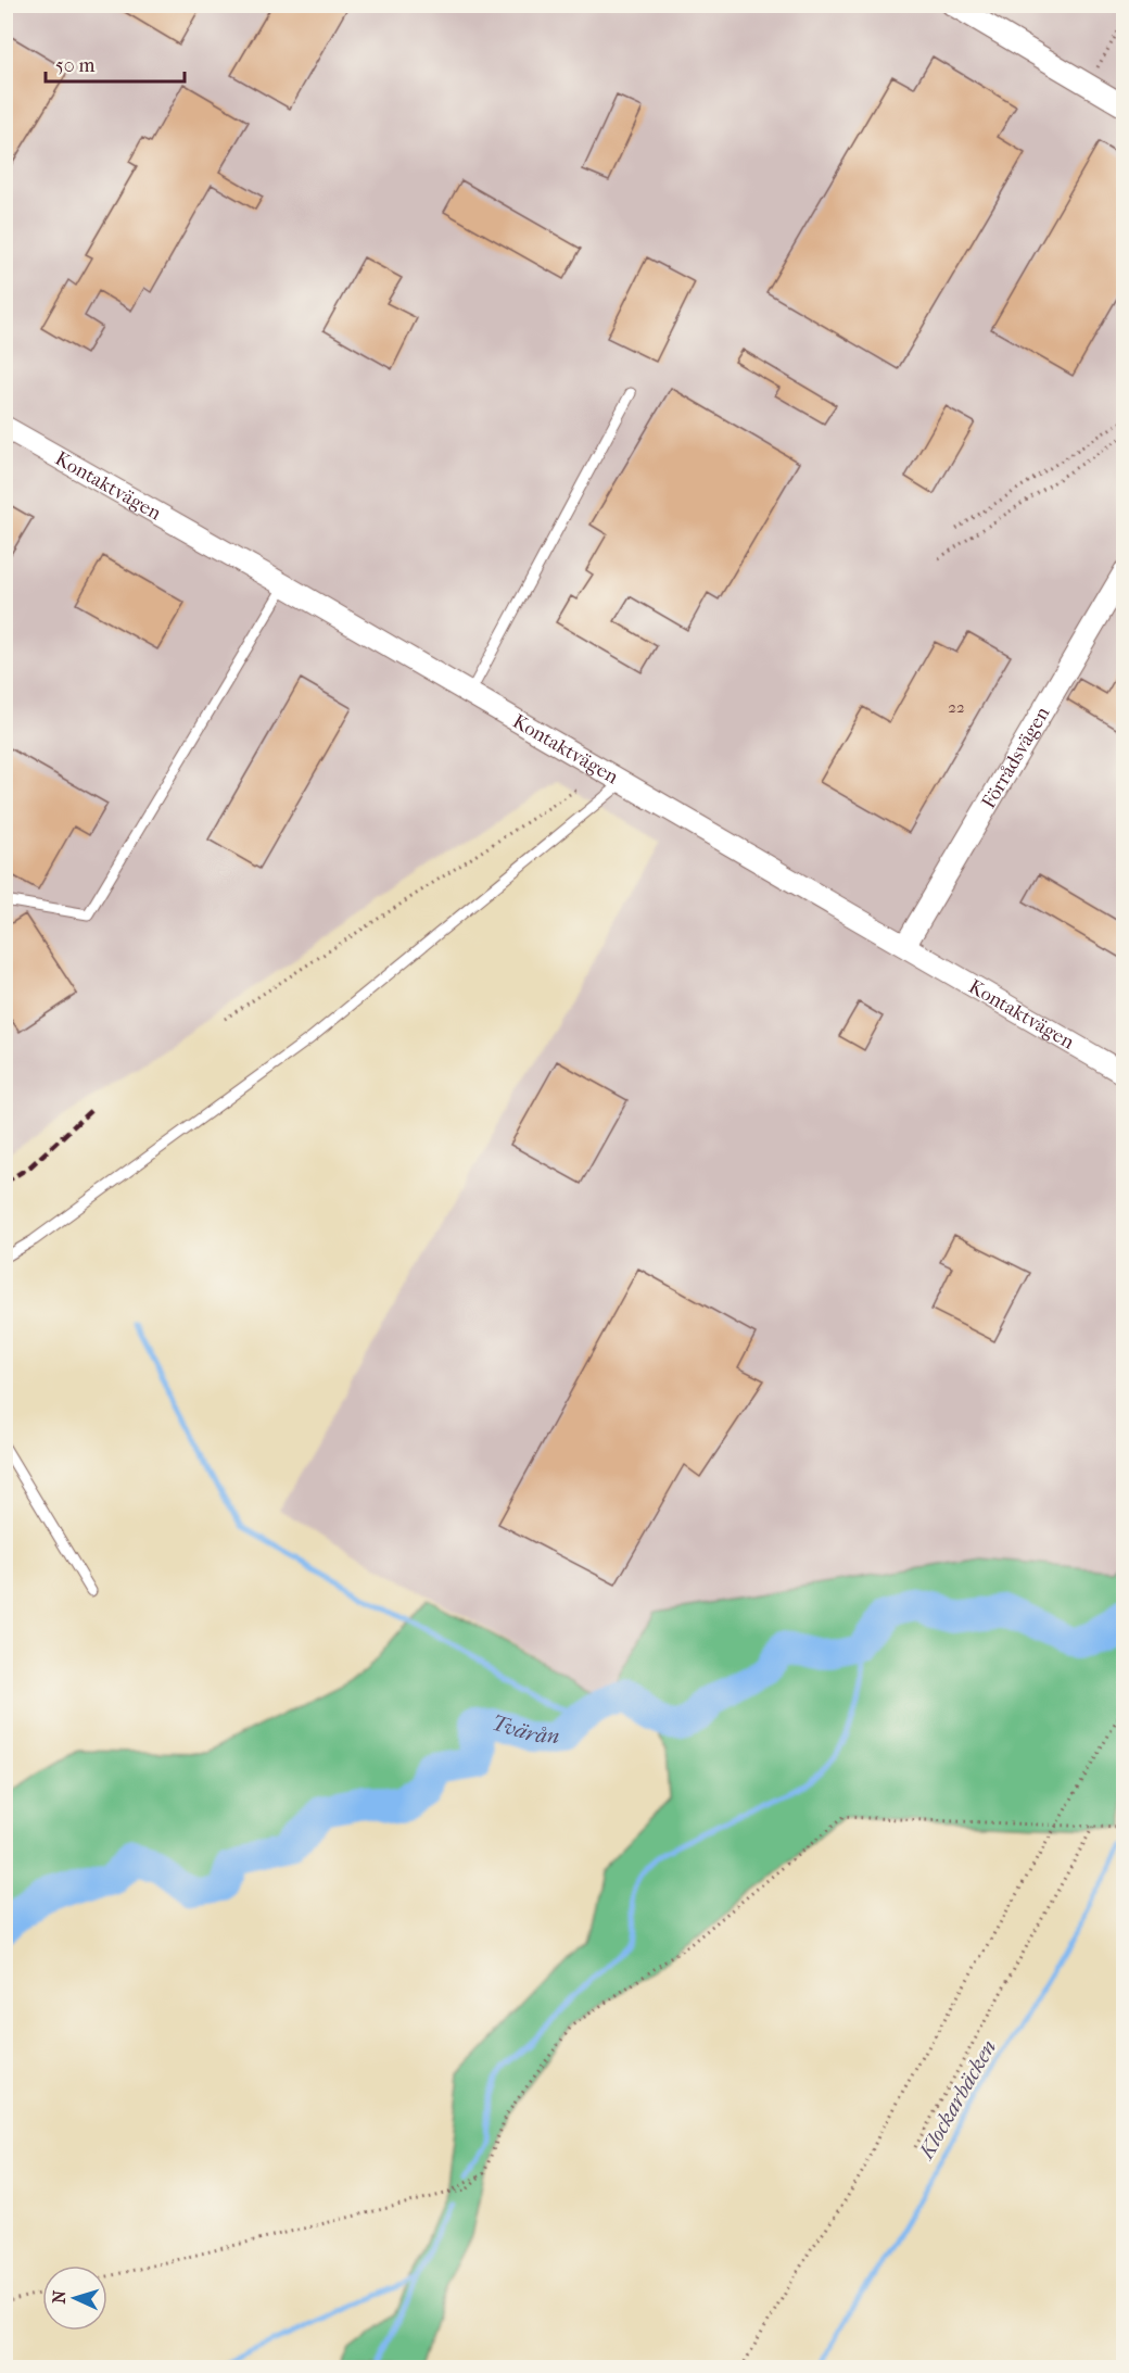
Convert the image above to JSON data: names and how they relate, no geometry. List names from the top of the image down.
{
  "streets": {
    "street": ["Kontaktvägen", "Förrådsvägen"]
  },
  "crossings": [
    ["Kontaktvägen", "Förrådsvägen"]
  ],
  "water": ["Tvärån", "Klockarbäcken"],
  "house_numbers": ["22"],
  "scale_bar": "50 m",
  "north": "left"
}
